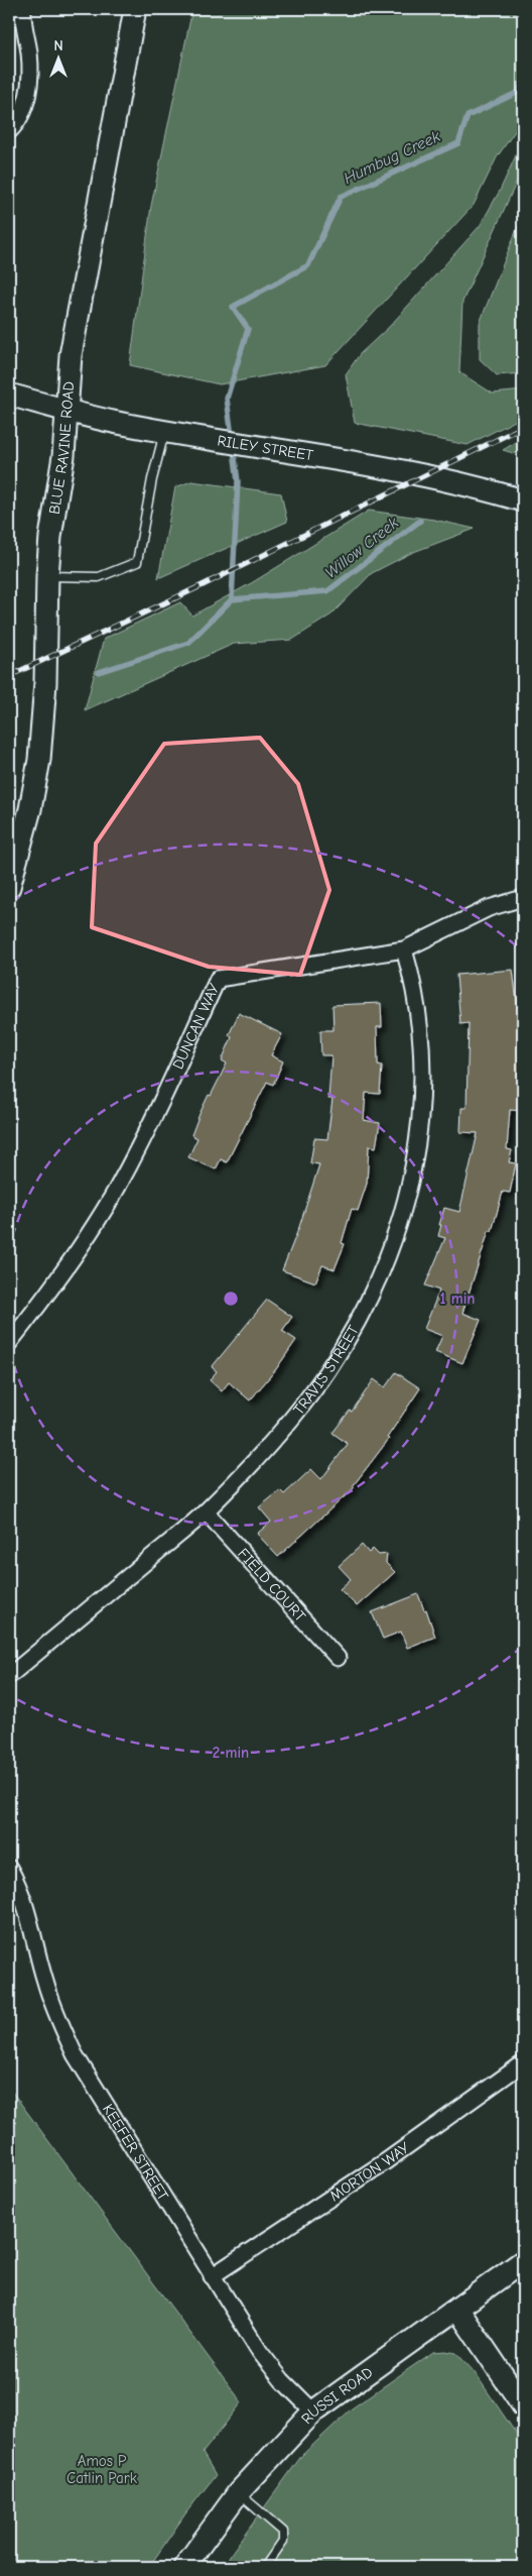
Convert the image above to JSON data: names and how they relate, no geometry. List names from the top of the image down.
{
  "streets": {
    "main road": ["BLUE RAVINE ROAD", "RILEY STREET", "RUSSI ROAD"],
    "street": [
      "DUNCAN WAY",
      "TRAVIS STREET",
      "FIELD COURT",
      "KEEFER STREET",
      "MORTON WAY"
    ]
  },
  "crossings": [
    ["BLUE RAVINE ROAD", "RILEY STREET"],
    ["DUNCAN WAY", "TRAVIS STREET"],
    ["TRAVIS STREET", "FIELD COURT"],
    ["KEEFER STREET", "MORTON WAY"],
    ["KEEFER STREET", "RUSSI ROAD"]
  ],
  "water": ["Humbug Creek", "Willow Creek"],
  "parks": ["Amos P Catlin Park"],
  "north": "top",
  "rings": ["1 min", "2 min"]
}
